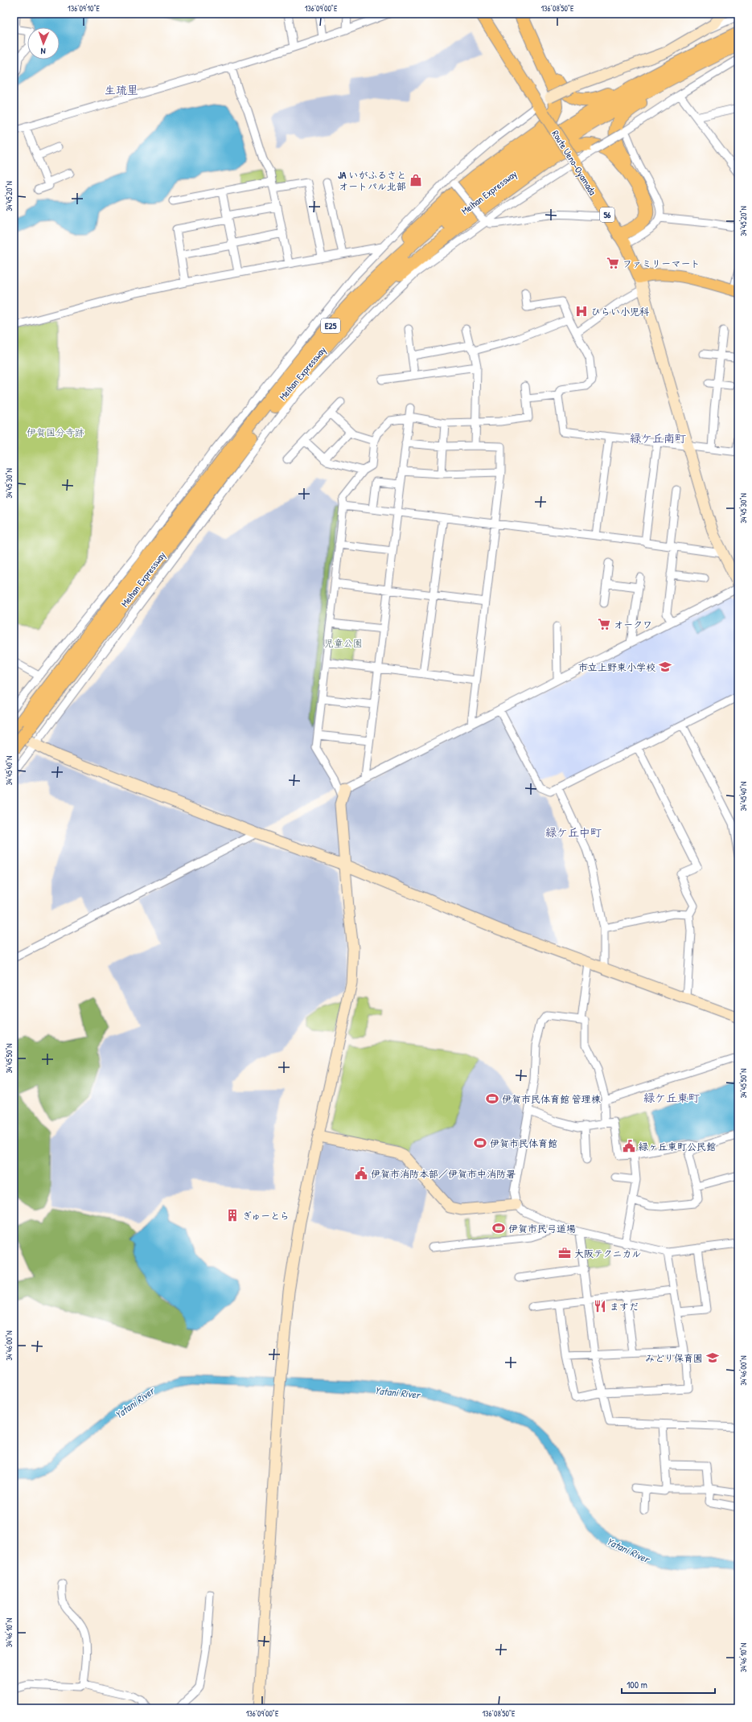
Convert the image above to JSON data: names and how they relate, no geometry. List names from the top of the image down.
{
  "streets": {
    "highway": ["Meihan Expressway", "E25"],
    "main road": ["Route Ueno-Oyamada", "56"]
  },
  "districts": [
    "生琉里",
    "緑ケ丘南町",
    "緑ケ丘中町",
    "緑ケ丘東町"
  ],
  "water": ["Yatani River"],
  "parks": ["伊賀国分寺跡", "児童公園"],
  "places": {
    "shop": ["JA いがふるさと オートパル北部"],
    "supermarket": ["ファミリーマート", "オークワ"],
    "hospital": ["ひらい小児科"],
    "school or university": ["市立上野東小学校", "みどり保育園"],
    "sports": ["伊賀市民体育館 管理棟", "伊賀市民体育館", "伊賀市民弓道場"],
    "public building": ["緑ヶ丘東町公民館", "伊賀市消防本部／伊賀市中消防署"],
    "building": ["ぎゅーとら"],
    "office": ["大阪テクニカル"],
    "restaurant": ["ますだ"]
  },
  "scale_bar": "100 m",
  "north": "bottom",
  "coordinates": [
    "136°09'10\"E",
    "136°09'00\"E",
    "136°08'50\"E",
    "34°45'20\"N",
    "34°45'30\"N",
    "34°45'40\"N",
    "34°45'50\"N",
    "34°46'00\"N",
    "34°46'10\"N"
  ]
}
